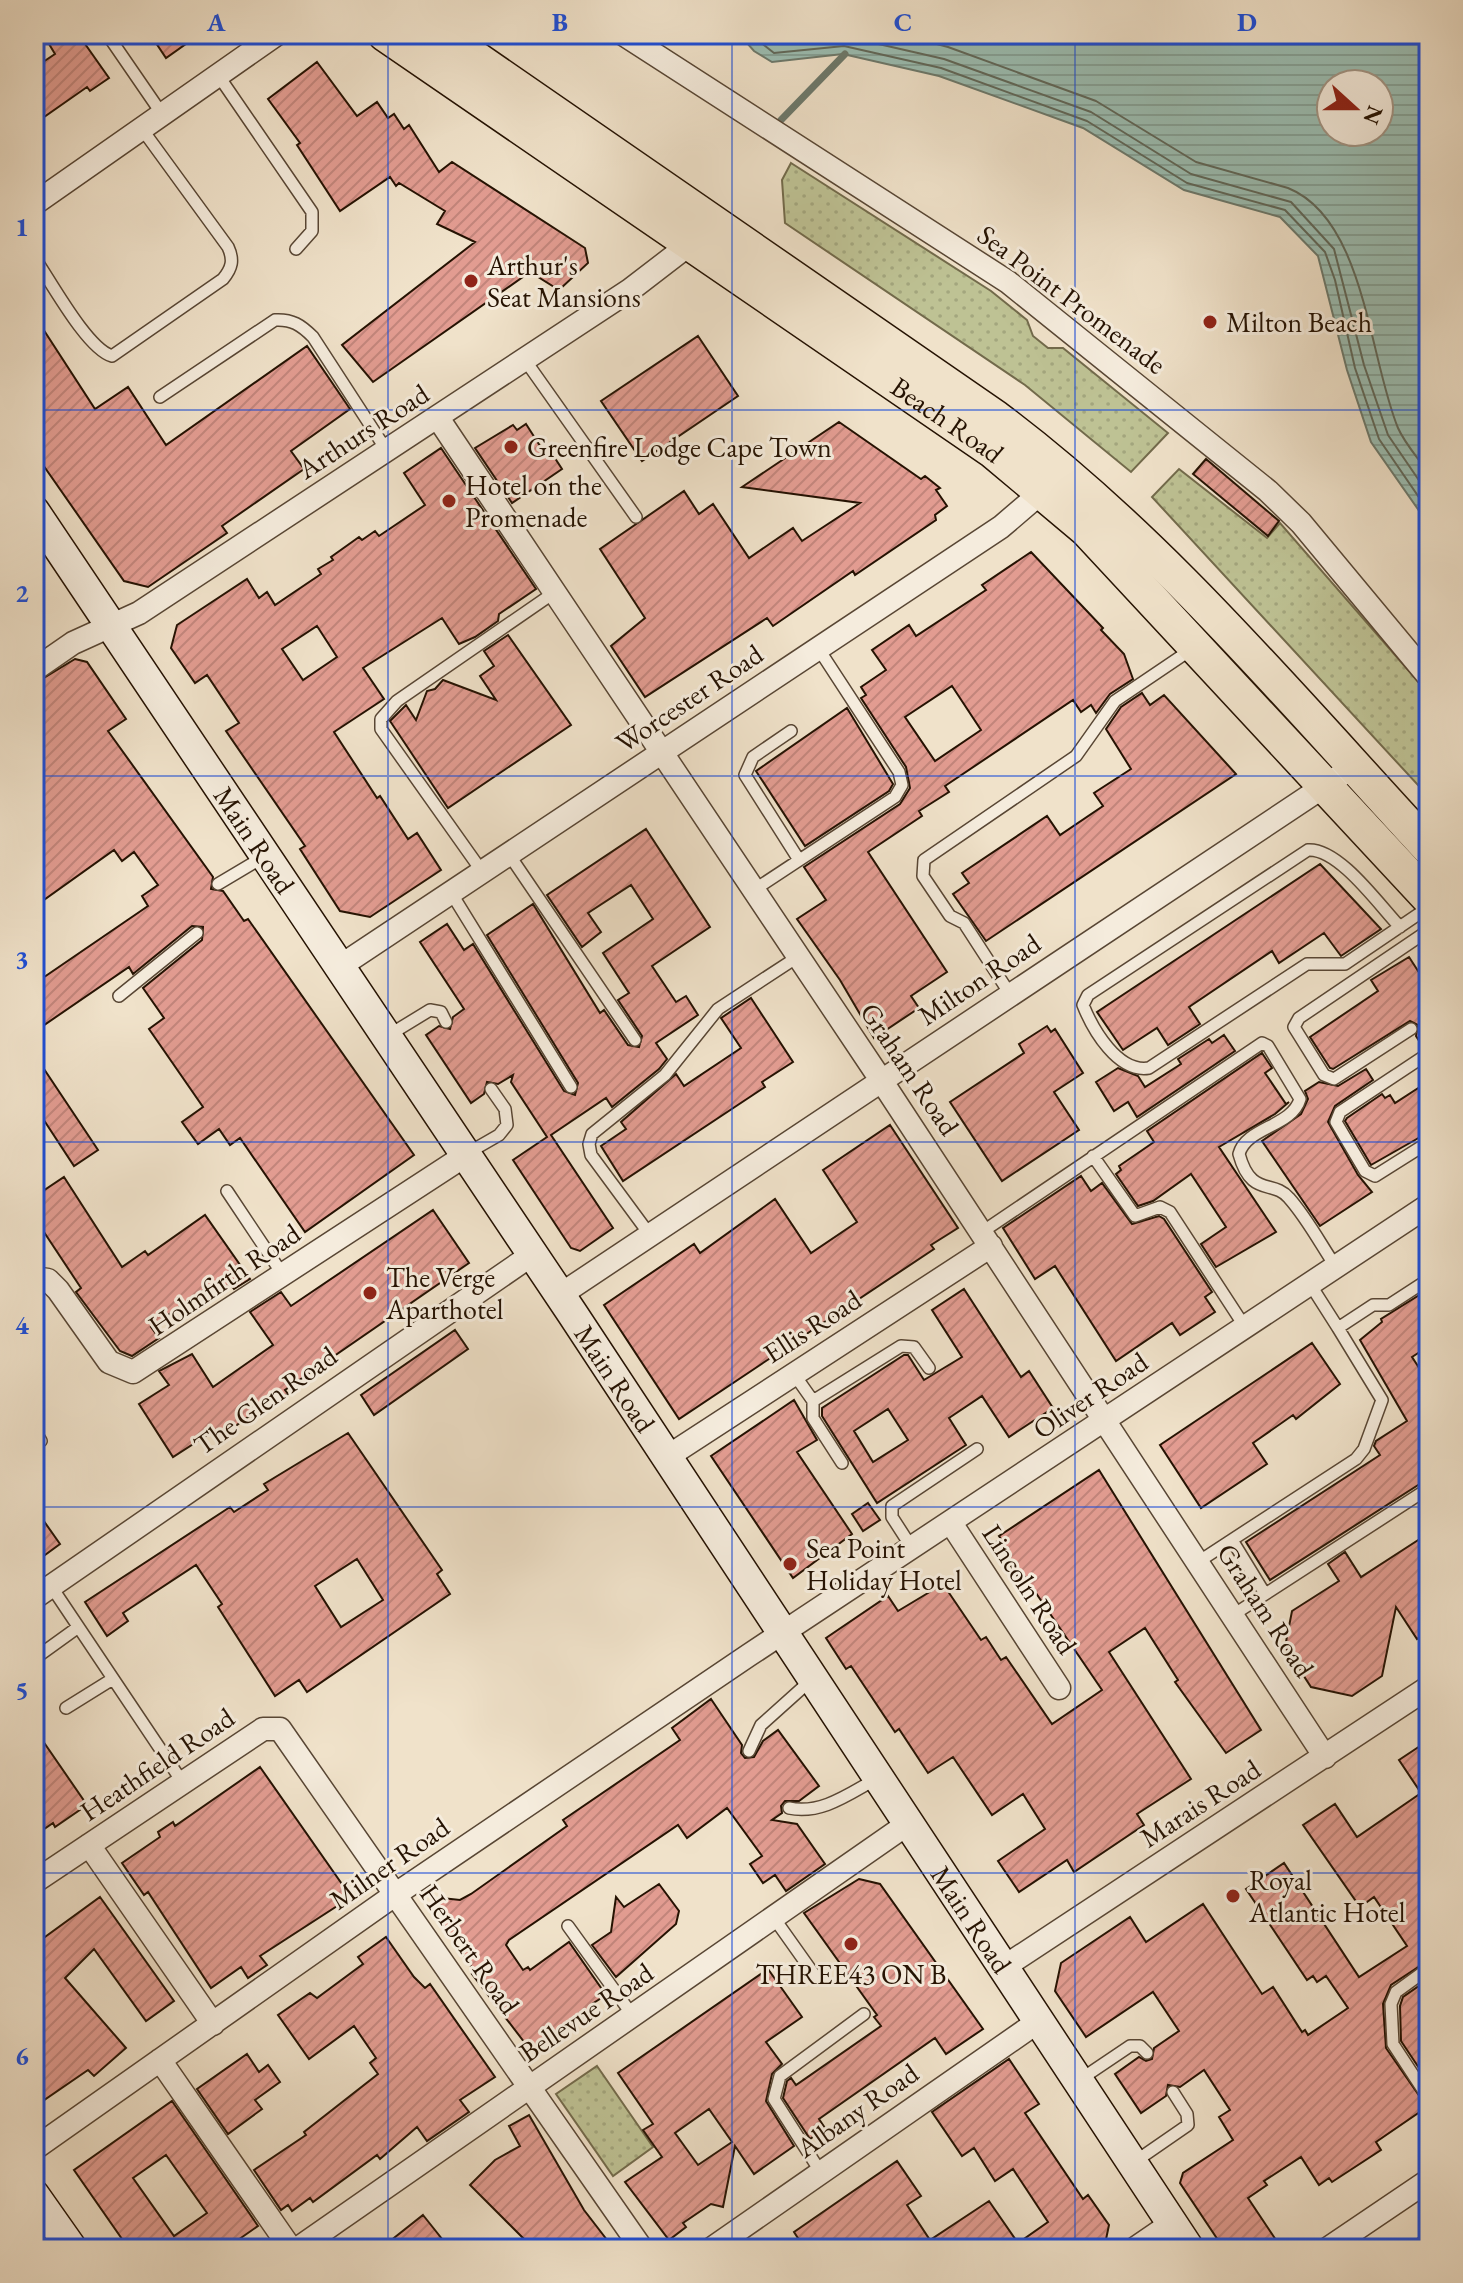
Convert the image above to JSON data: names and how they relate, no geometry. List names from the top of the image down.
{
  "streets": {
    "main road": ["Beach Road", "Main Road"],
    "street": [
      "Sea Point Promenade",
      "Arthurs Road",
      "Worcester Road",
      "Milton Road",
      "Graham Road",
      "Holmfirth Road",
      "Ellis Road",
      "Oliver Road",
      "The Glen Road",
      "Lincoln Road",
      "Heathfield Road",
      "Marais Road",
      "Milner Road",
      "Herbert Road",
      "Bellevue Road",
      "Albany Road"
    ]
  },
  "crossings": [
    ["Beach Road", "Arthurs Road"],
    ["Beach Road", "Worcester Road"],
    ["Beach Road", "Milton Road"],
    ["Arthurs Road", "Main Road"],
    ["Arthurs Road", "Graham Road"],
    ["Worcester Road", "Main Road"],
    ["Worcester Road", "Graham Road"],
    ["Main Road", "Milton Road"],
    ["Main Road", "Holmfirth Road"],
    ["Main Road", "Ellis Road"],
    ["Main Road", "Oliver Road"],
    ["Main Road", "The Glen Road"],
    ["Main Road", "Marais Road"],
    ["Main Road", "Milner Road"],
    ["Main Road", "Bellevue Road"],
    ["Main Road", "Albany Road"],
    ["Milton Road", "Graham Road"],
    ["Graham Road", "Ellis Road"],
    ["Graham Road", "Oliver Road"],
    ["Graham Road", "Marais Road"],
    ["Oliver Road", "Lincoln Road"],
    ["Oliver Road", "Milner Road"],
    ["Heathfield Road", "Herbert Road"],
    ["Milner Road", "Herbert Road"],
    ["Herbert Road", "Bellevue Road"]
  ],
  "places": [
    "Arthur's Seat Mansions",
    "Milton Beach",
    "Greenfire Lodge Cape Town",
    "Hotel on the Promenade",
    "The Verge Aparthotel",
    "Sea Point Holiday Hotel",
    "Royal Atlantic Hotel",
    "THREE43 ON B"
  ],
  "north": "right",
  "grid": {
    "columns": [
      "A",
      "B",
      "C",
      "D"
    ],
    "rows": [
      "1",
      "2",
      "3",
      "4",
      "5",
      "6"
    ]
  }
}
